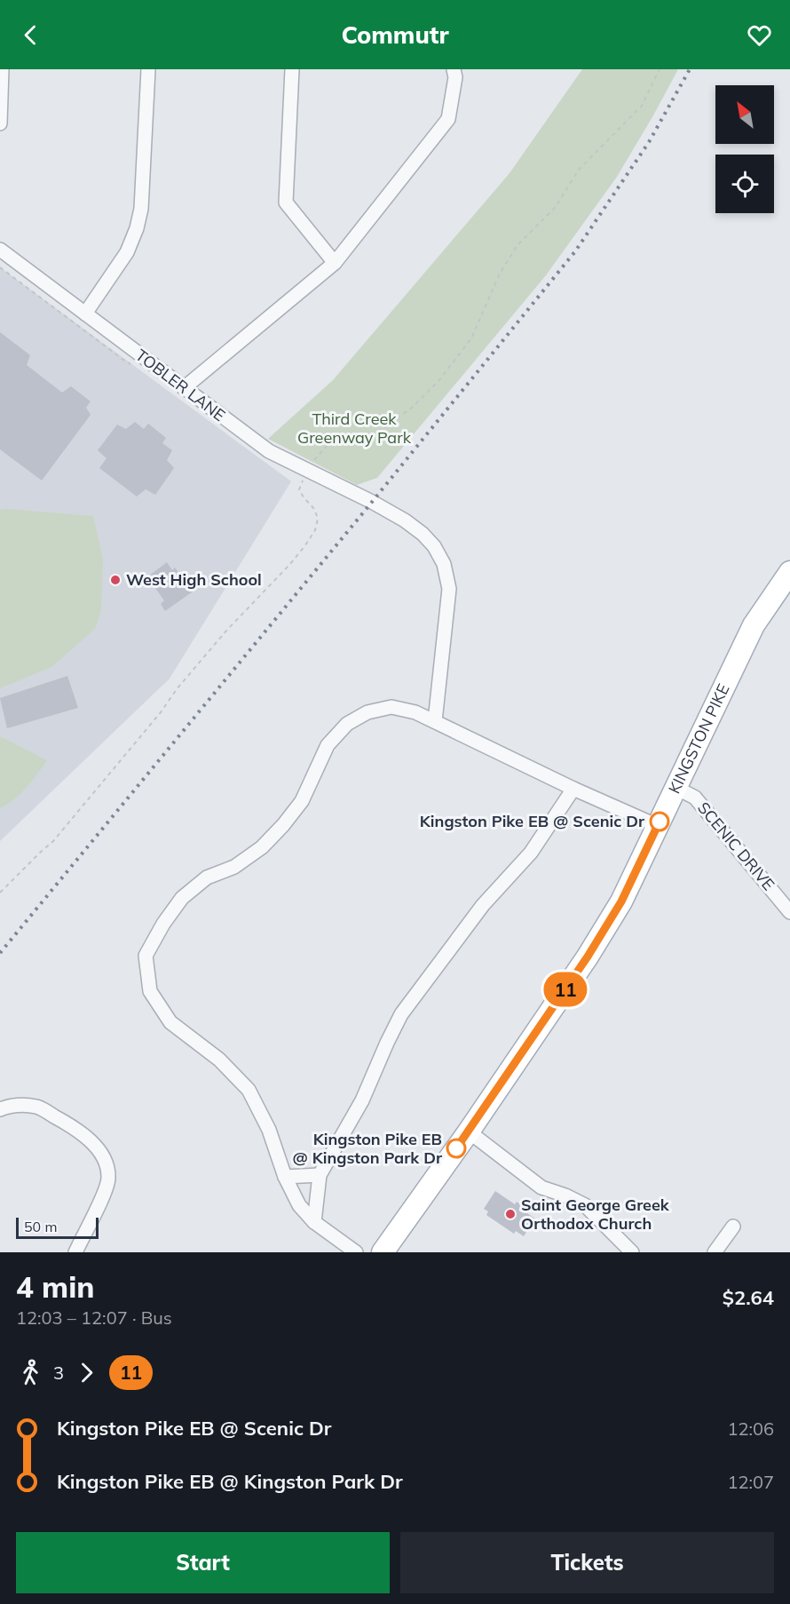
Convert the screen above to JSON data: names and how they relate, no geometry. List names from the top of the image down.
{
  "streets": {
    "main road": ["KINGSTON PIKE"],
    "street": ["TOBLER LANE", "SCENIC DRIVE"]
  },
  "crossings": [
    ["KINGSTON PIKE", "SCENIC DRIVE"]
  ],
  "parks": ["Third Creek Greenway Park"],
  "places": [
    "West High School",
    "Kingston Pike EB @ Scenic Dr",
    "Kingston Pike EB @ Kingston Park Dr",
    "Saint George Greek Orthodox Church"
  ],
  "lines": ["bus line 11"],
  "scale_bar": "50 m",
  "north": "top left",
  "page": {
    "header": "Commutr",
    "on_map": "11",
    "scale": "50 m",
    "heading": ["4 min", "12:03 – 12:07 · Bus", "$2.64"],
    "legs": ["3", "11"],
    "list": [
      {
        "name": "Kingston Pike EB @ Scenic Dr",
        "value": "12:06"
      },
      {
        "name": "Kingston Pike EB @ Kingston Park Dr",
        "value": "12:07"
      }
    ],
    "buttons": ["Start", "Tickets"]
  }
}
